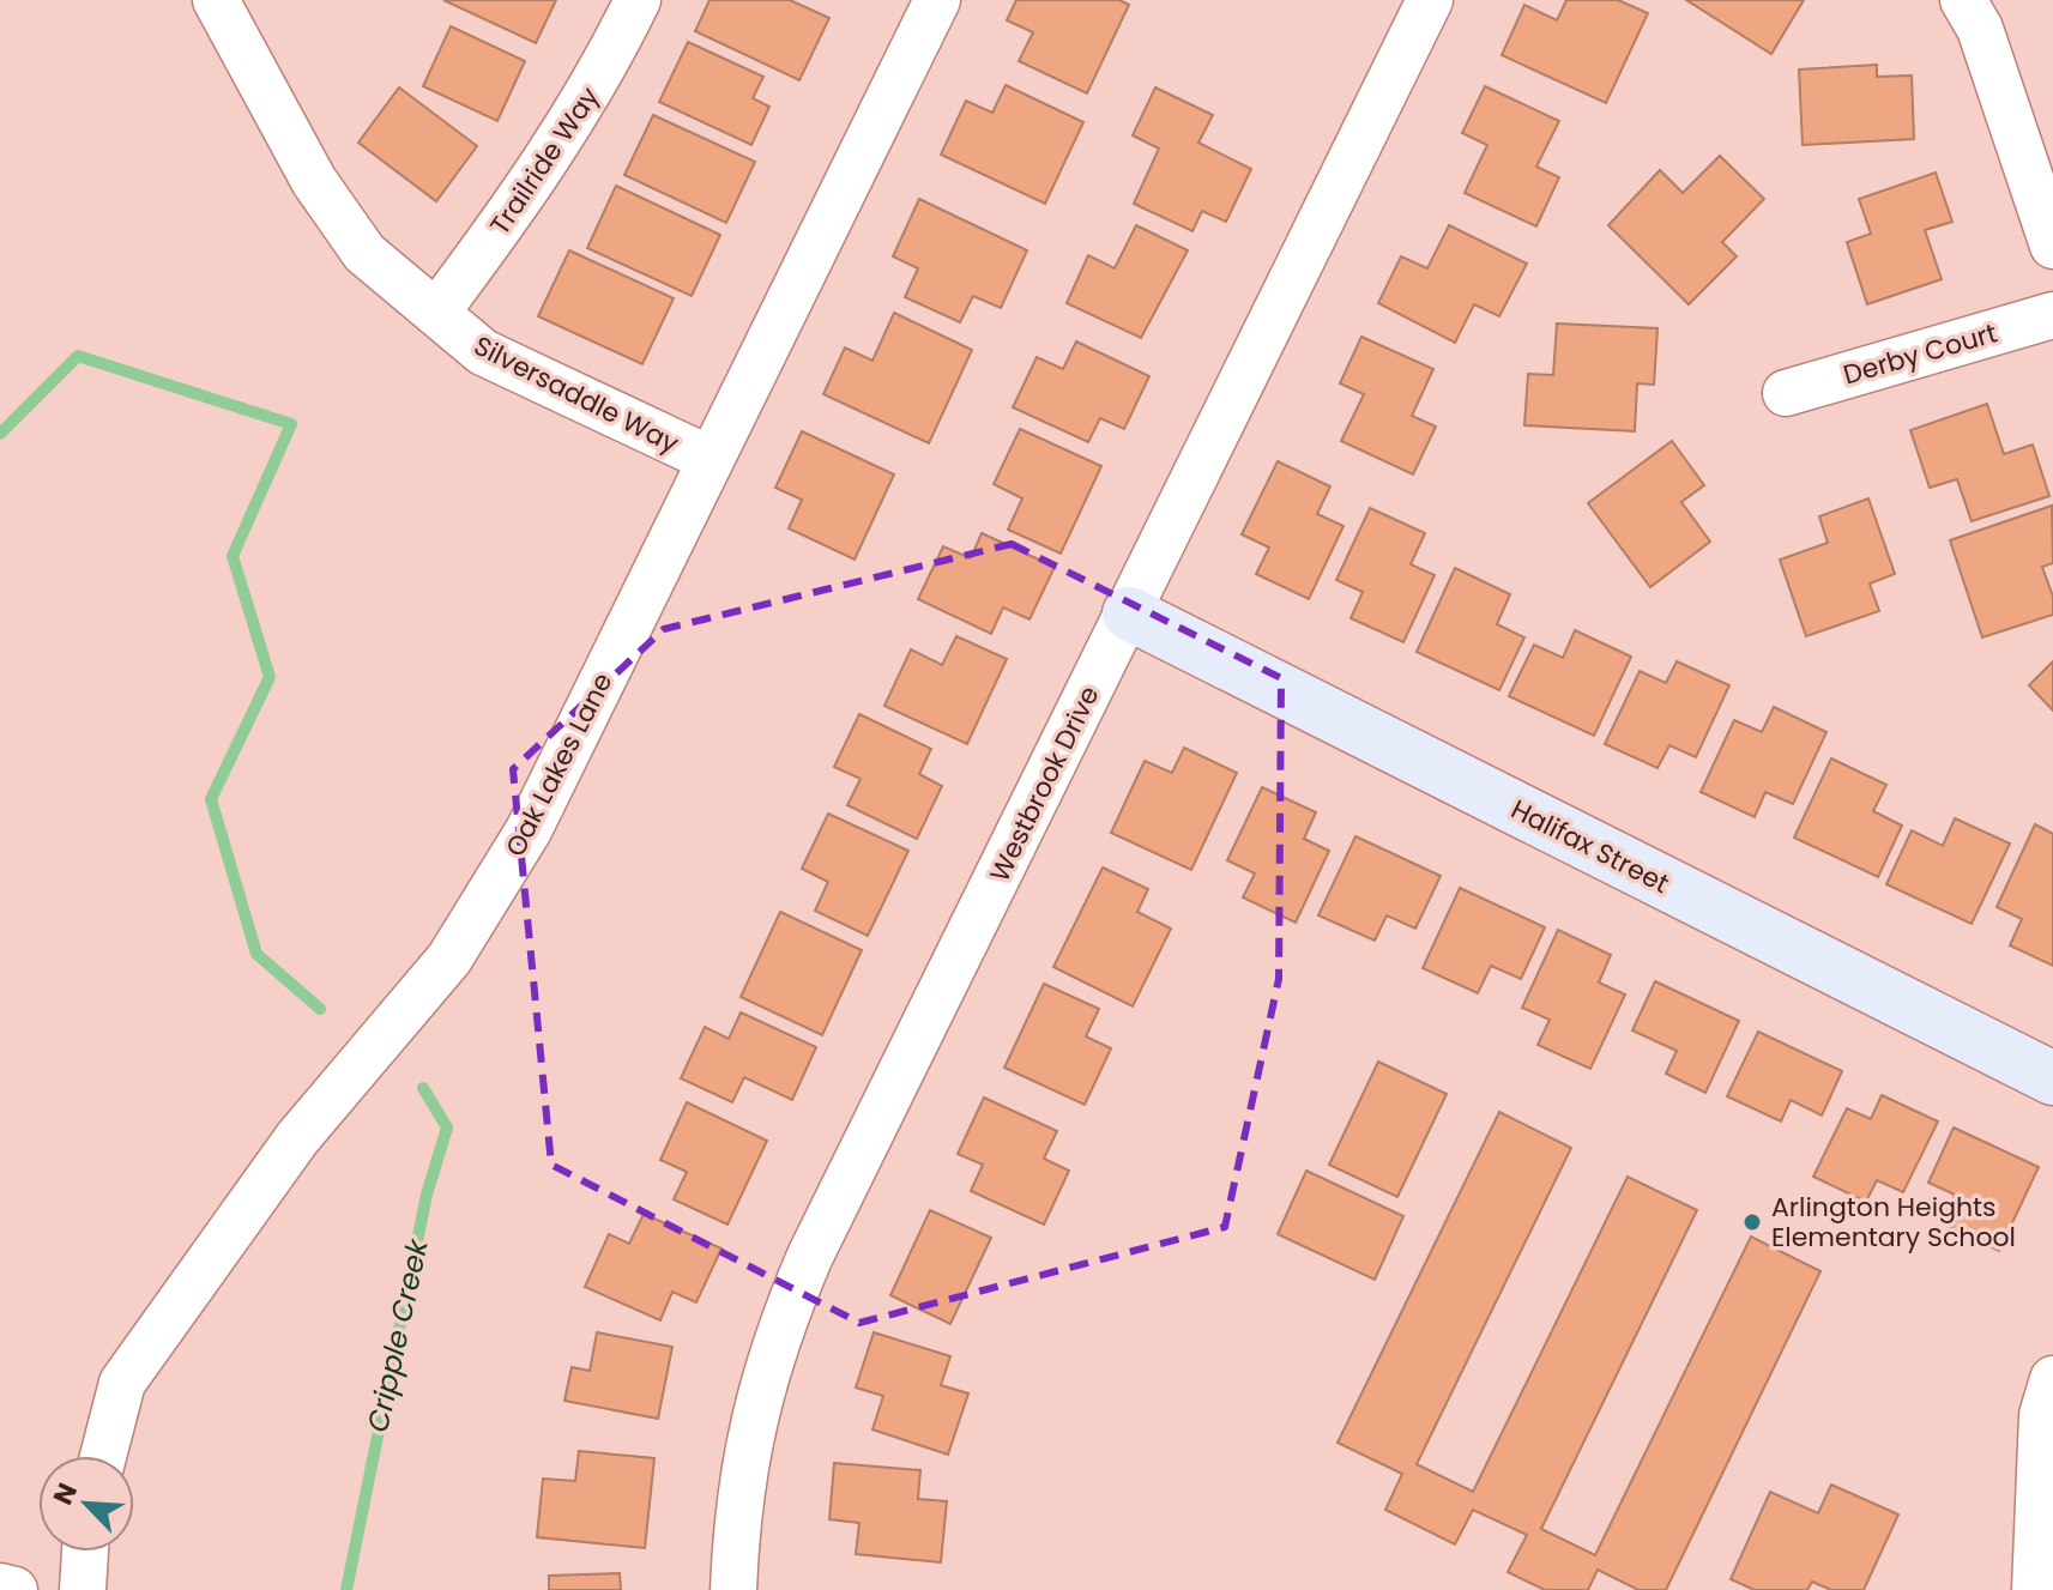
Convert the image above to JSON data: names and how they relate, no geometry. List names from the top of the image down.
{
  "streets": {
    "street": [
      "Trailride Way",
      "Derby Court",
      "Silversaddle Way",
      "Oak Lakes Lane",
      "Westbrook Drive",
      "Halifax Street"
    ]
  },
  "crossings": [
    ["Trailride Way", "Silversaddle Way"],
    ["Silversaddle Way", "Oak Lakes Lane"],
    ["Westbrook Drive", "Halifax Street"]
  ],
  "water": ["Cripple Creek"],
  "places": ["Arlington Heights Elementary School"],
  "north": "top left"
}
